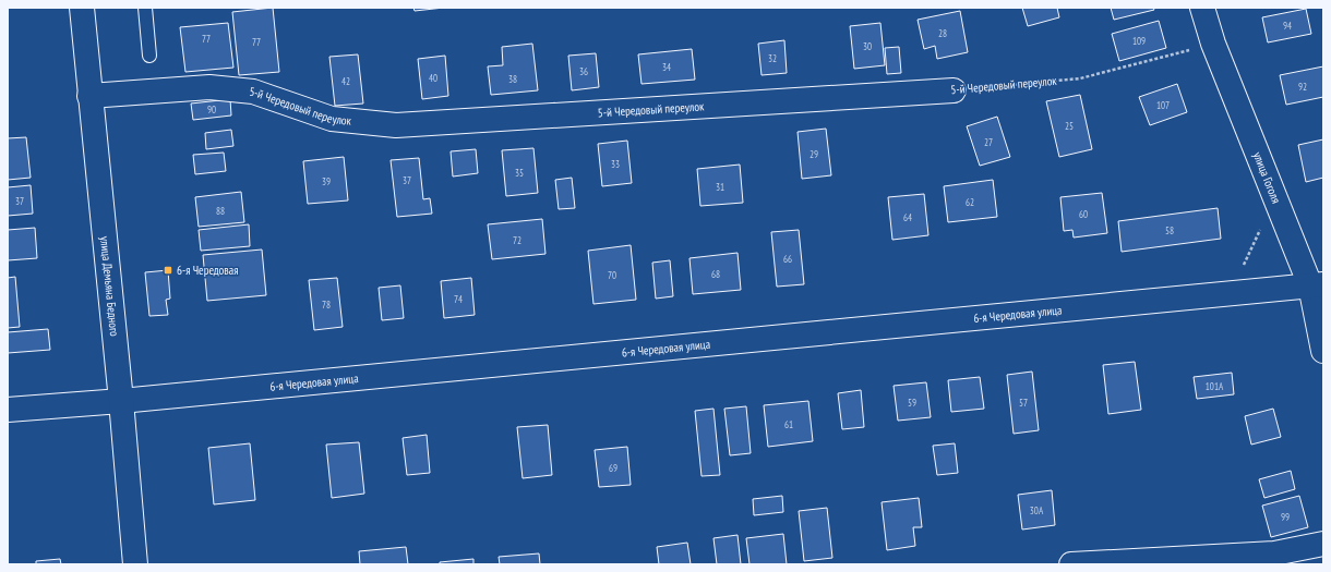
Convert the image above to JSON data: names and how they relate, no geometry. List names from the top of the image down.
{
  "streets": {
    "street": [
      "5-й Чередовый переулок",
      "улица Гоголя",
      "улица Демьяна Бедного",
      "6-я Чередовая улица"
    ]
  },
  "crossings": [
    ["5-й Чередовый переулок", "улица Гоголя"],
    ["5-й Чередовый переулок", "улица Демьяна Бедного"],
    ["улица Гоголя", "6-я Чередовая улица"],
    ["улица Демьяна Бедного", "6-я Чередовая улица"]
  ],
  "places": {
    "transit": ["6-я Чередовая"]
  },
  "house_numbers": [
    "94",
    "28",
    "77",
    "109",
    "77",
    "30",
    "32",
    "34",
    "36",
    "40",
    "38",
    "42",
    "92",
    "107",
    "90",
    "25",
    "27",
    "29",
    "33",
    "35",
    "37",
    "39",
    "31",
    "37",
    "62",
    "88",
    "60",
    "64",
    "58",
    "72",
    "66",
    "68",
    "70",
    "74",
    "78",
    "101А",
    "59",
    "57",
    "61",
    "69",
    "30А",
    "99"
  ]
}
